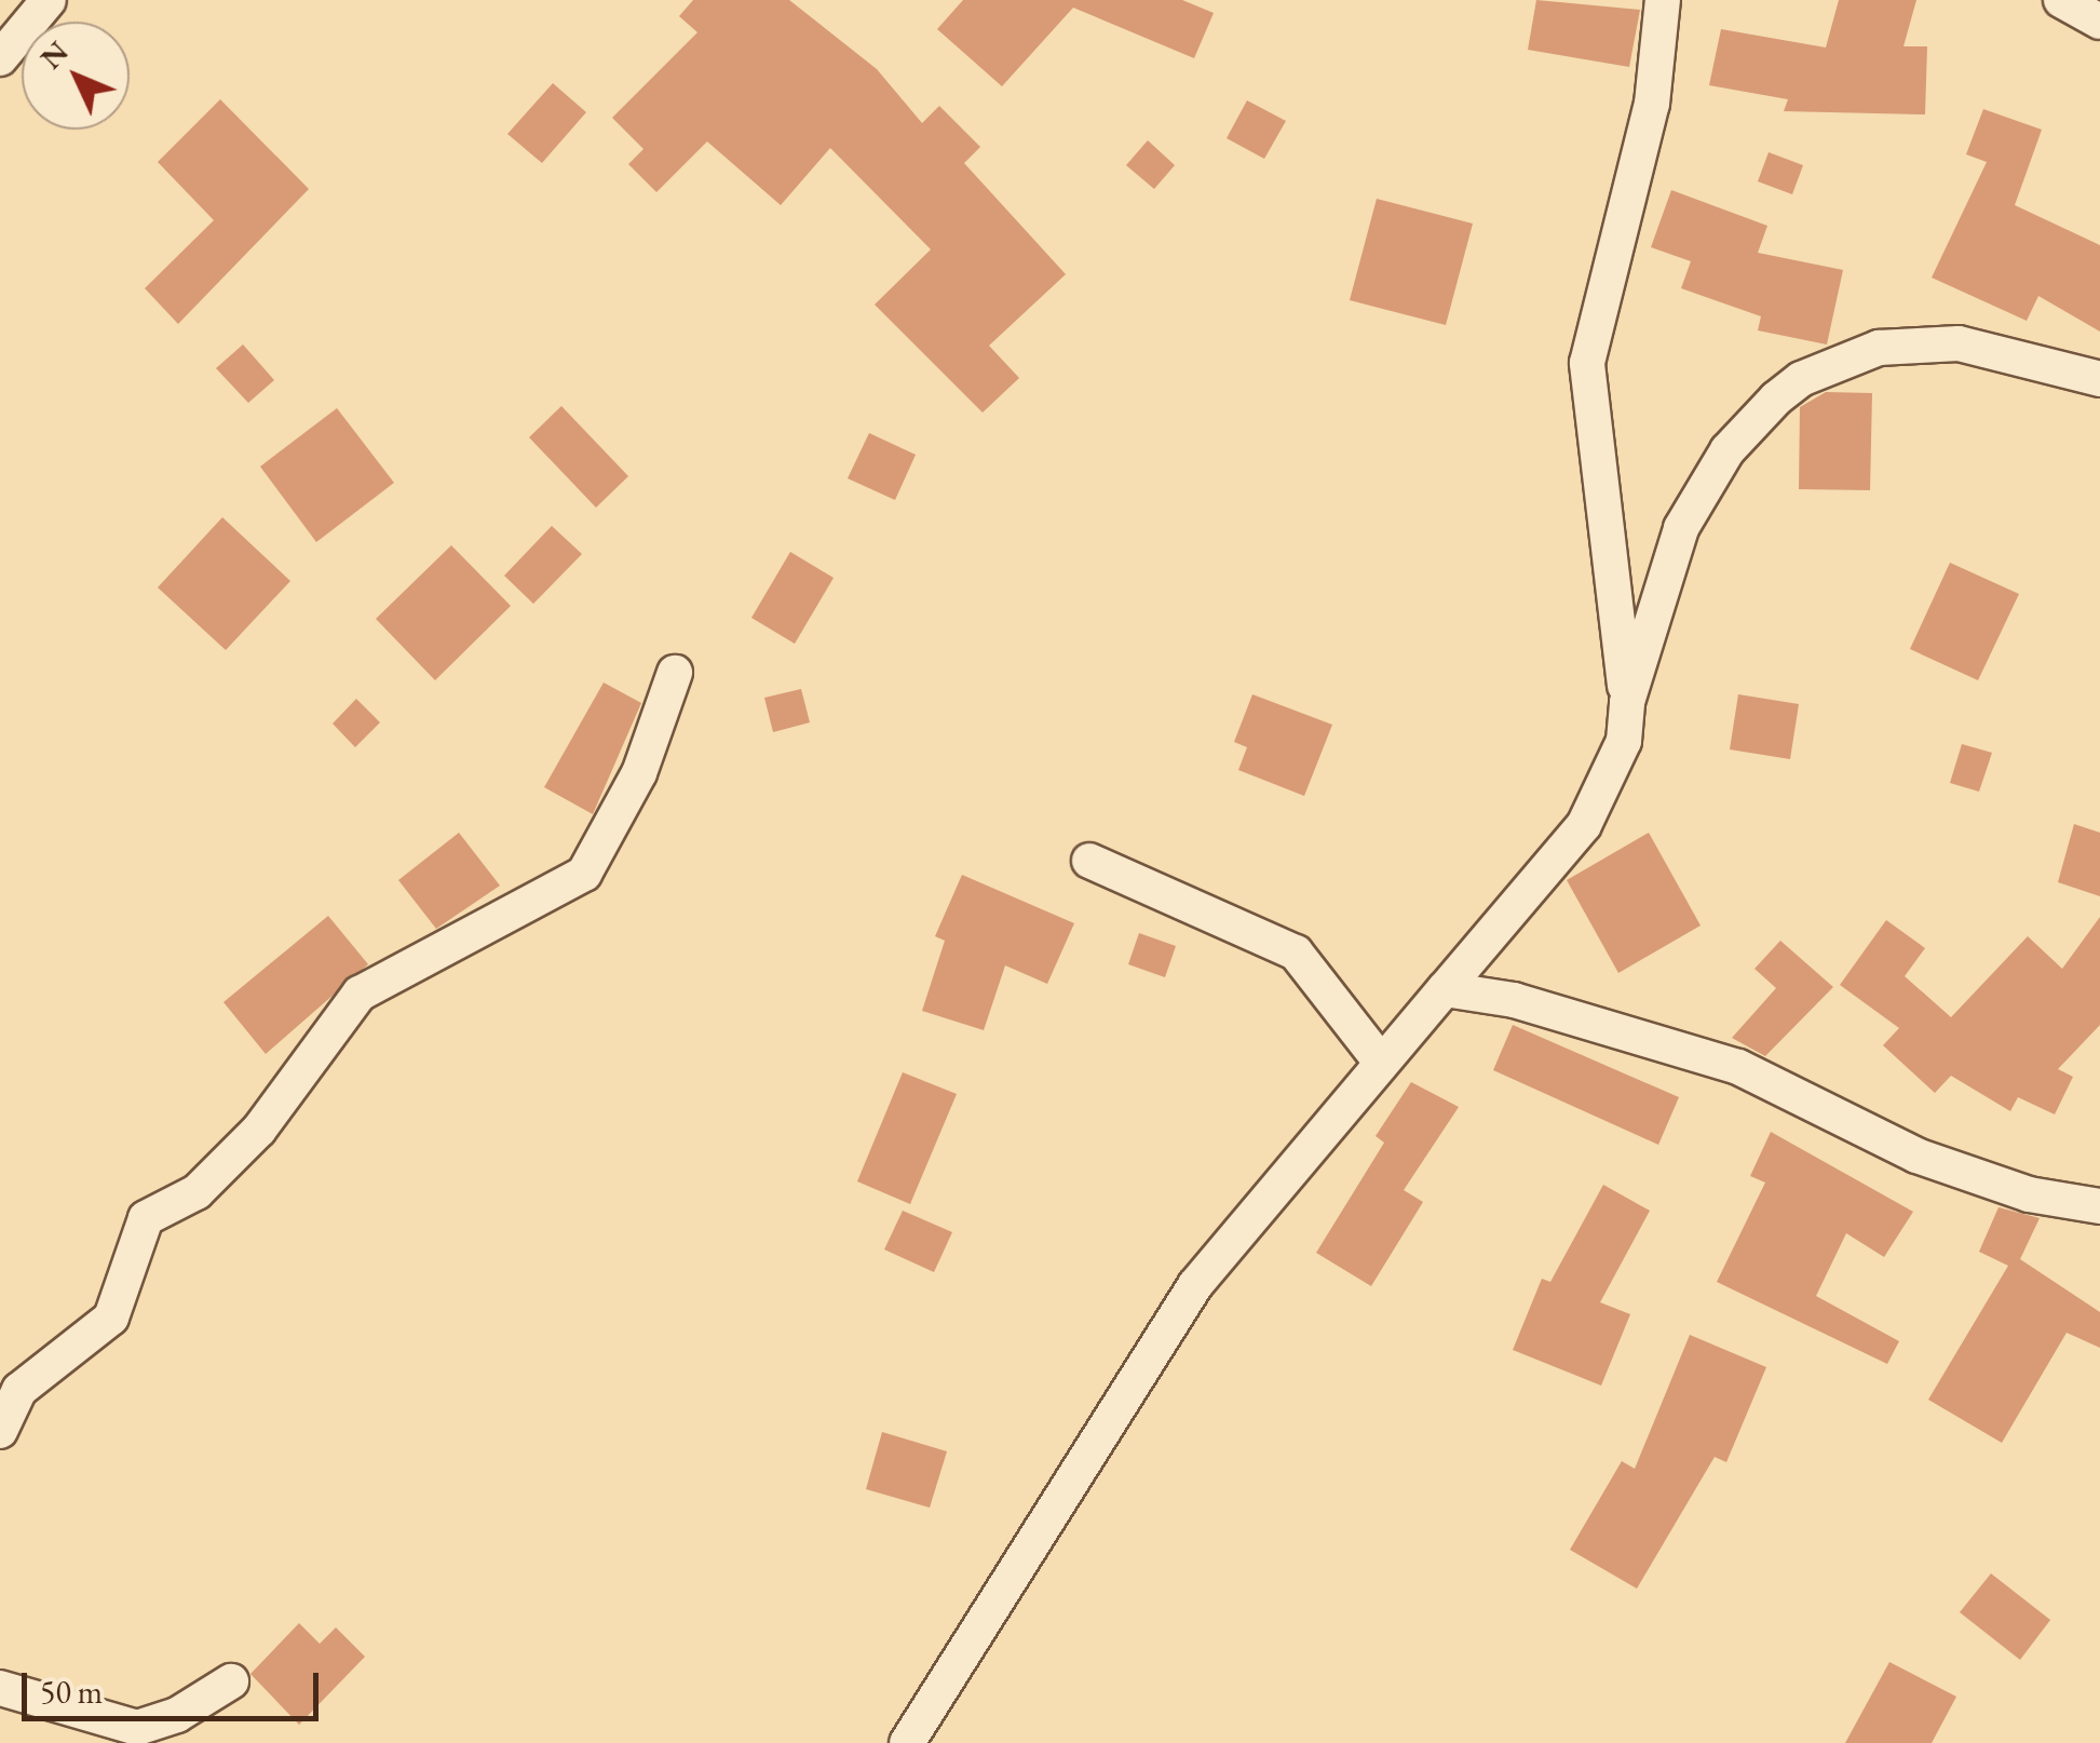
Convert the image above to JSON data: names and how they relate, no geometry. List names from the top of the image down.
{
  "scale_bar": "50 m",
  "north": "top left"
}
